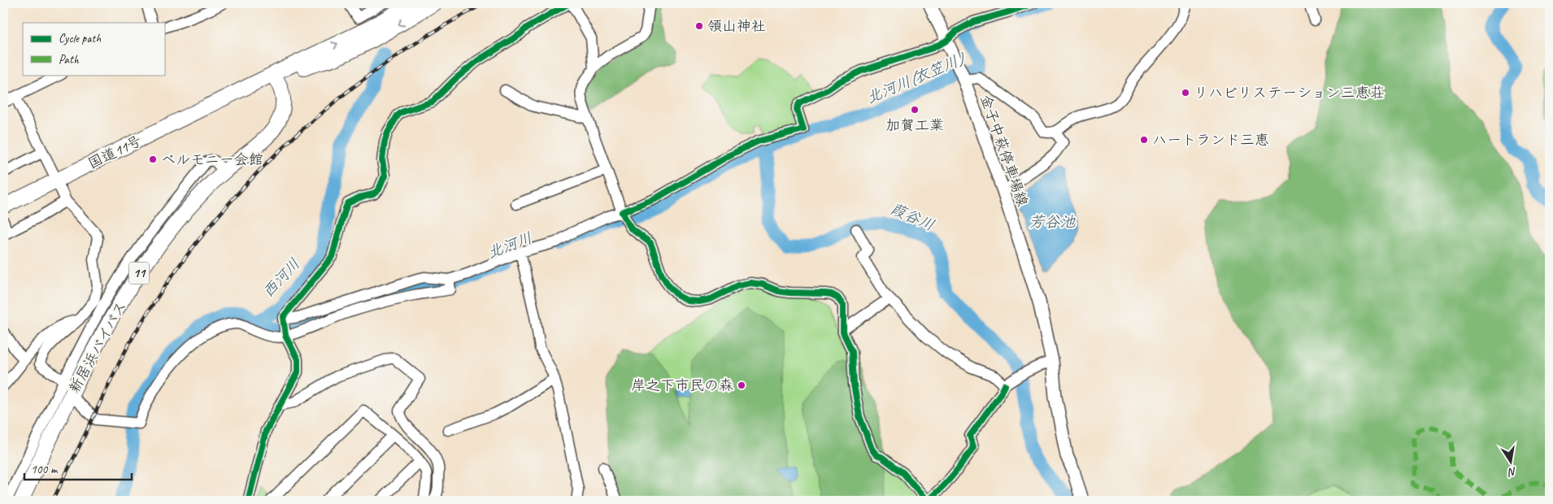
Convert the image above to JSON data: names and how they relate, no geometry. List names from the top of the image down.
{
  "streets": {
    "highway": ["国道11号", "11", "新居浜バイパス"],
    "main road": ["金子中萩停車場線"]
  },
  "crossings": [
    ["国道11号", "新居浜バイパス"]
  ],
  "water": [
    "北河川(衣笠川)",
    "葭谷川",
    "芳谷池",
    "北河川",
    "西河川"
  ],
  "places": [
    "領山神社",
    "リハビリステーション三恵荘",
    "加賀工業",
    "ハートランド三恵",
    "ベルモニー会館",
    "岸之下市民の森"
  ],
  "legend": ["Cycle path", "Path"],
  "scale_bar": "100 m",
  "north": "bottom"
}
